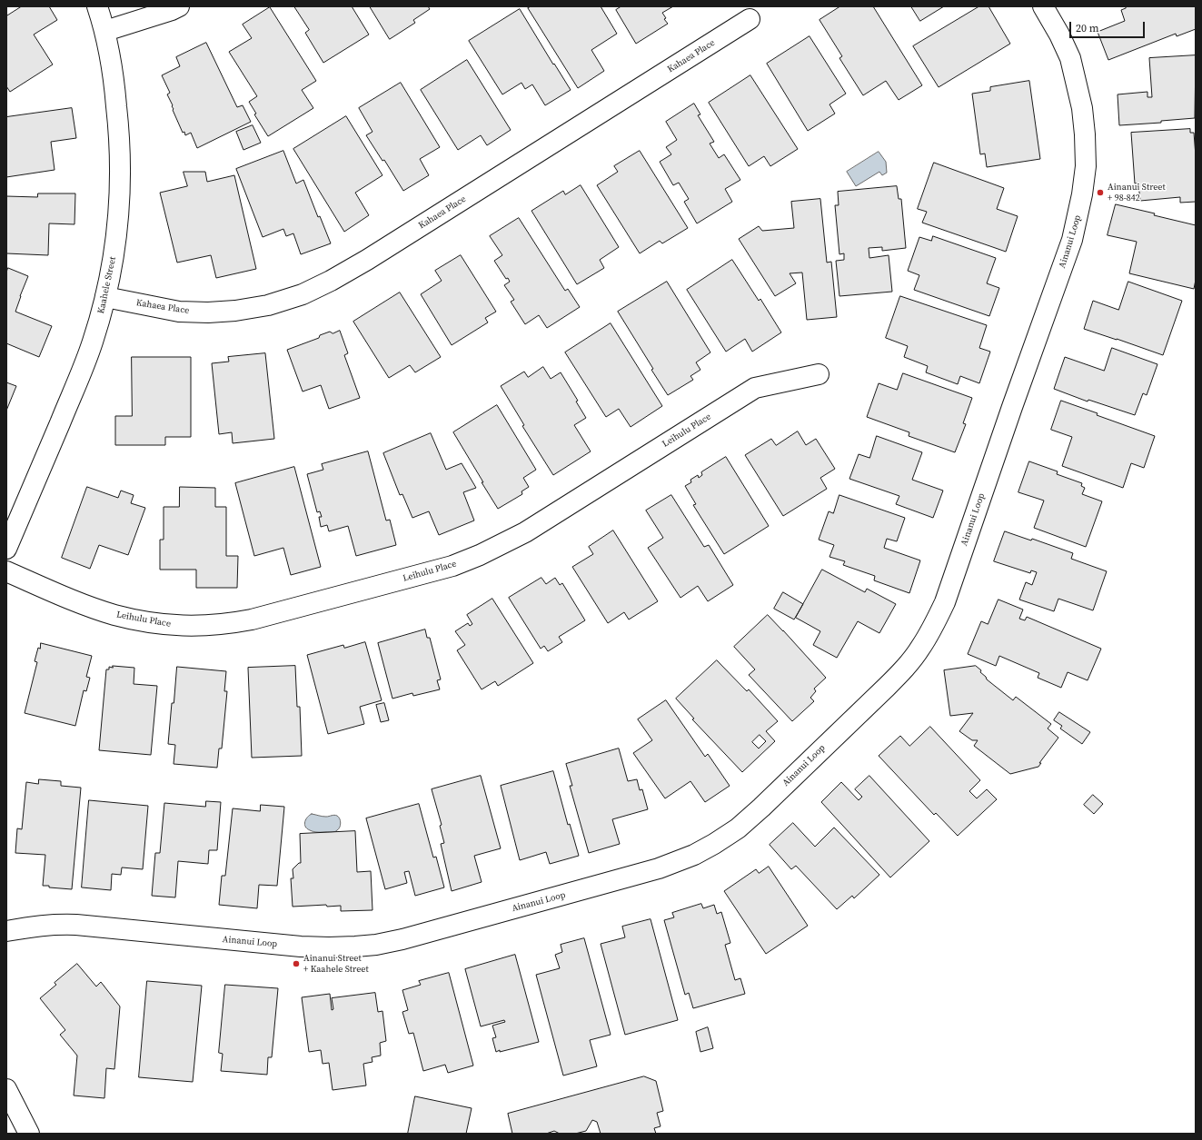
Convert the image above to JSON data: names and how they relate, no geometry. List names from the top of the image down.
{
  "streets": {
    "street": [
      "Kahaea Place",
      "Ainanui Loop",
      "Kaahele Street",
      "Leihulu Place"
    ]
  },
  "crossings": [
    ["Kahaea Place", "Kaahele Street"]
  ],
  "places": ["Ainanui Street + 98-842", "Ainanui Street + Kaahele Street"],
  "scale_bar": "20 m"
}
